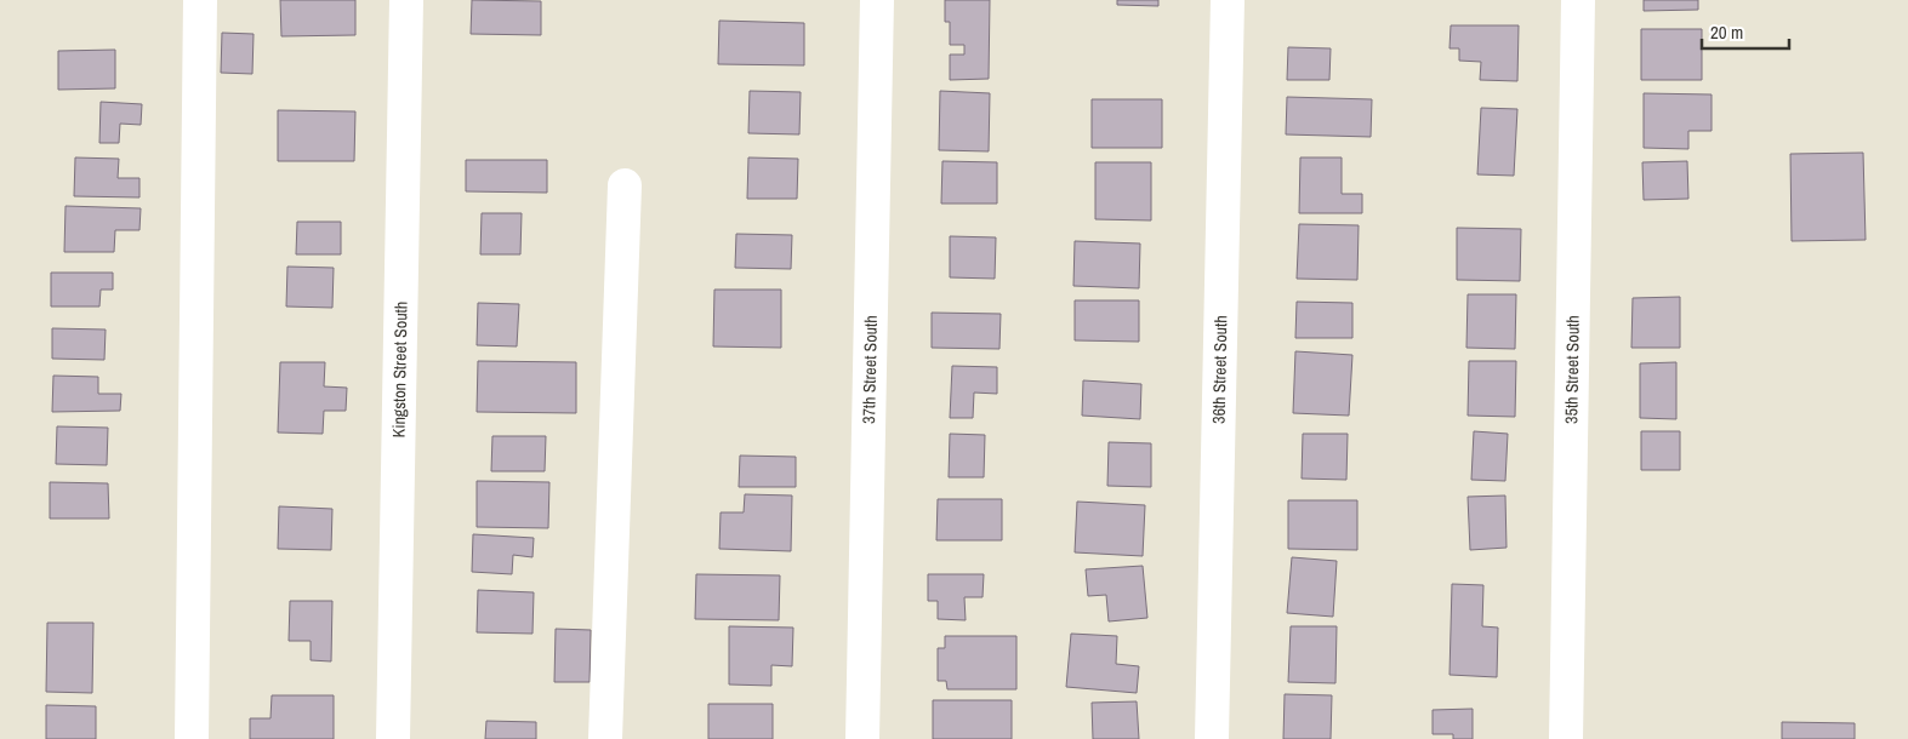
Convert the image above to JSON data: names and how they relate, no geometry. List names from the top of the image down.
{
  "streets": {
    "street": [
      "Kingston Street South",
      "37th Street South",
      "36th Street South",
      "35th Street South"
    ]
  },
  "scale_bar": "20 m"
}
